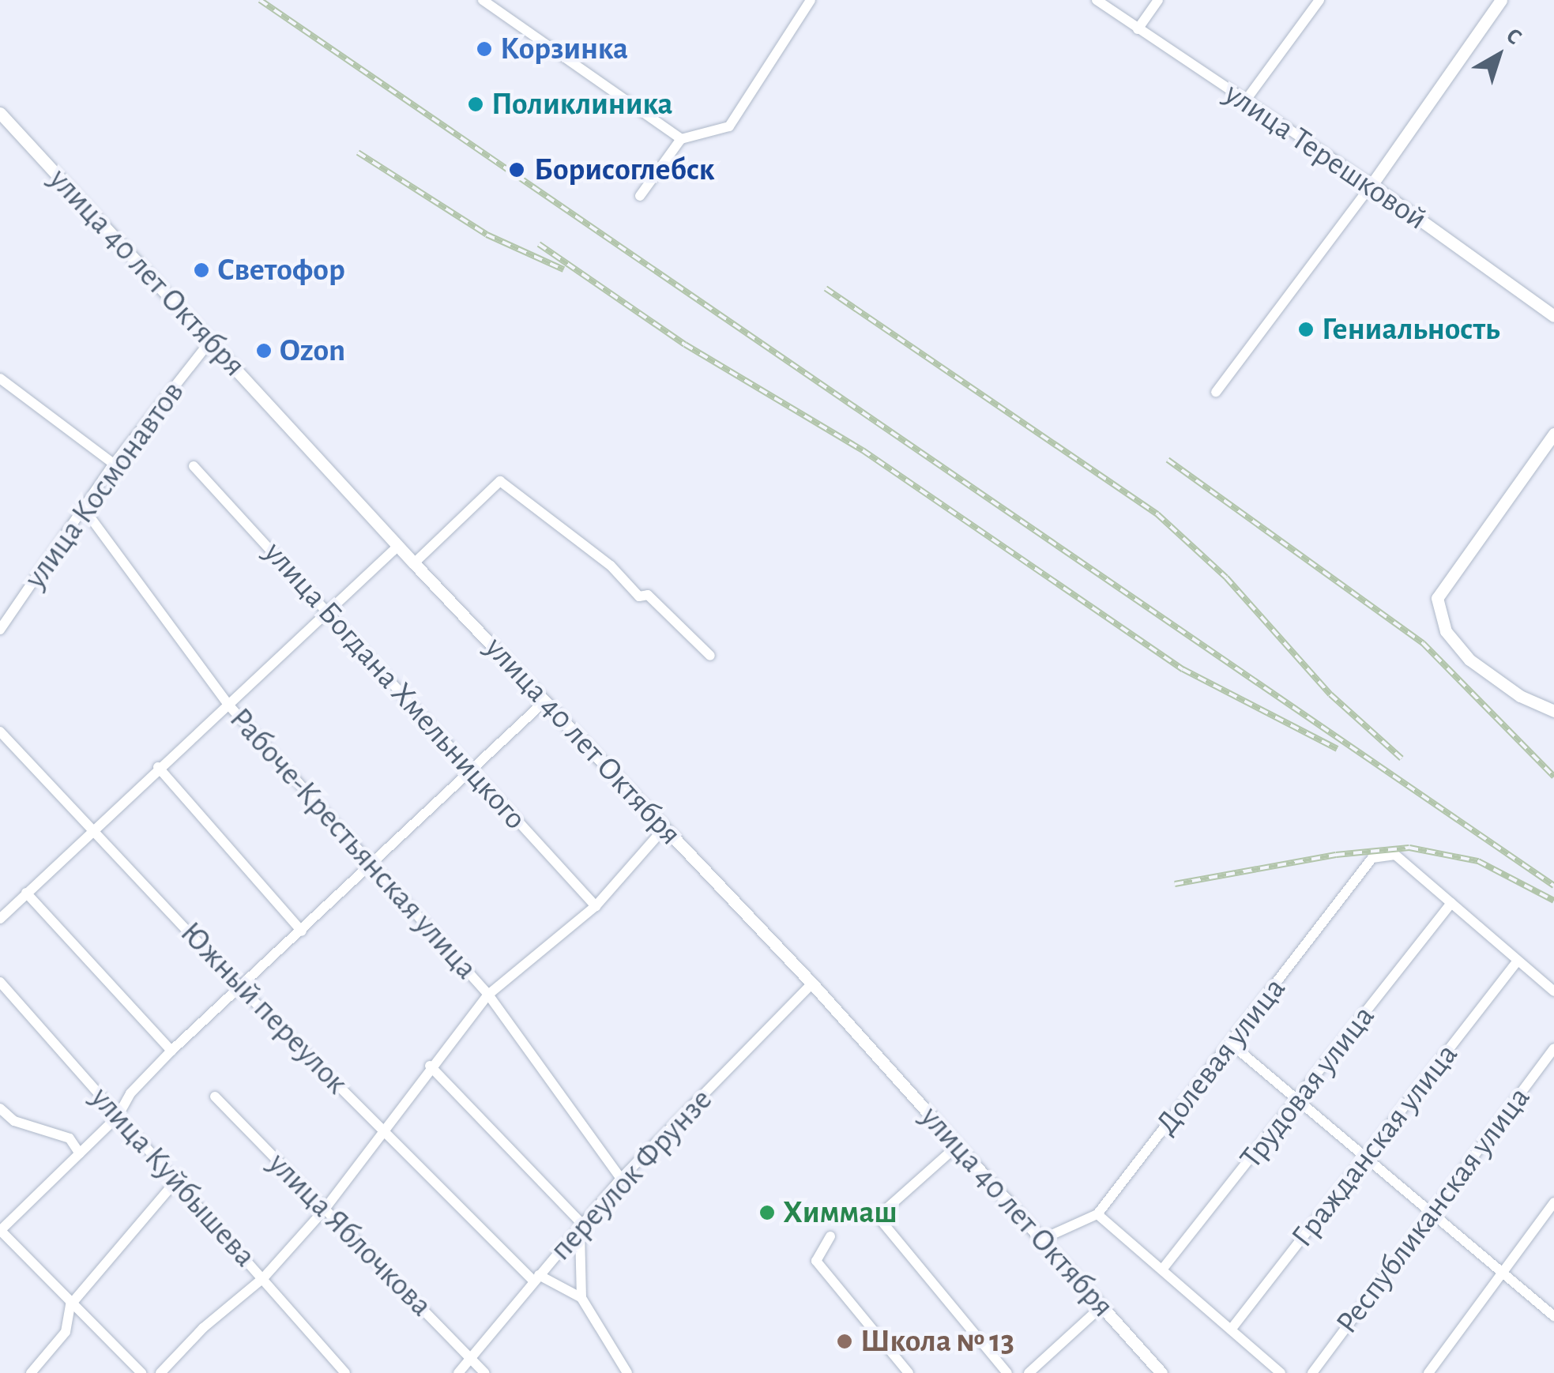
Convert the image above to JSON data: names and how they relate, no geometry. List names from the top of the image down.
{
  "streets": {
    "street": [
      "улица Терешковой",
      "улица 40 лет Октября",
      "улица Космонавтов",
      "улица Богдана Хмельницкого",
      "Рабоче-Крестьянская улица",
      "Южный переулок",
      "Долевая улица",
      "Трудовая улица",
      "Гражданская улица",
      "переулок Фрунзе",
      "улица Куйбышева",
      "Республиканская улица",
      "улица Яблочкова"
    ]
  },
  "crossings": [
    ["улица 40 лет Октября", "улица Космонавтов"],
    ["улица 40 лет Октября", "Долевая улица"],
    ["улица 40 лет Октября", "переулок Фрунзе"],
    ["улица Космонавтов", "Рабоче-Крестьянская улица"],
    ["Рабоче-Крестьянская улица", "переулок Фрунзе"],
    ["Южный переулок", "переулок Фрунзе"],
    ["Долевая улица", "Трудовая улица"],
    ["переулок Фрунзе", "улица Яблочкова"]
  ],
  "places": [
    "Корзинка",
    "Поликлиника",
    "Борисоглебск",
    "Светофор",
    "Гениальность",
    "Ozon",
    "Химмаш",
    "Школа № 13"
  ],
  "north": "top right"
}
